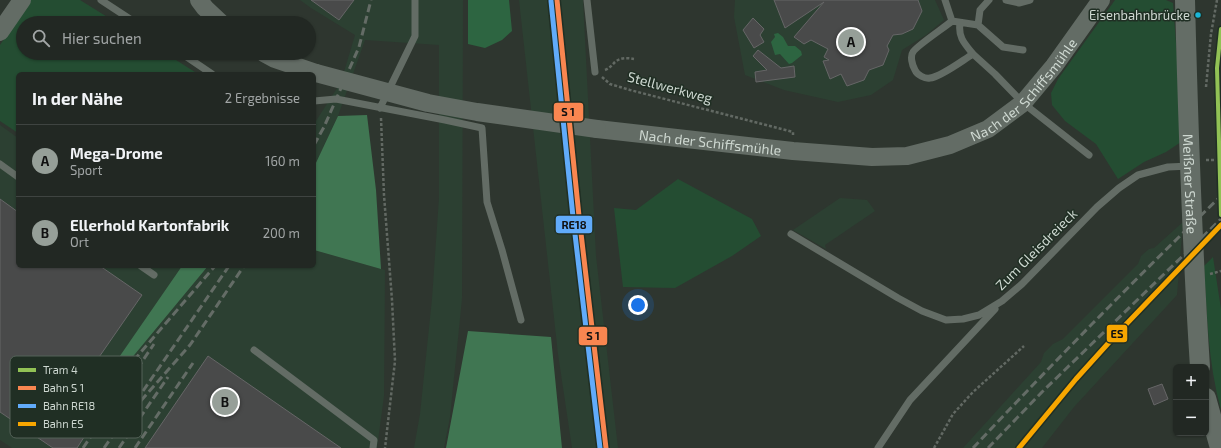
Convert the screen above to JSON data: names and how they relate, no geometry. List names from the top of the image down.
{
  "streets": {
    "main road": ["Meißner Straße"],
    "street": ["Nach der Schiffsmühle"],
    "lane": ["Zum Gleisdreieck"],
    "path": ["Stellwerkweg"]
  },
  "crossings": [
    ["Nach der Schiffsmühle", "Stellwerkweg"],
    ["Meißner Straße", "Zum Gleisdreieck"]
  ],
  "places": ["Eisenbahnbrücke"],
  "lines": ["rail line RE18", "tram line 4", "rail line ES"],
  "legend": [
    "Tram 4",
    "Bahn S 1",
    "Bahn RE18",
    "Bahn ES"
  ],
  "page": {
    "search": "Hier suchen",
    "pins": ["A", "B"],
    "heading": ["In der Nähe", "2 Ergebnisse"],
    "list": [
      {
        "mark": "A",
        "name": "Mega-Drome",
        "note": "Sport",
        "value": "160 m"
      },
      {
        "mark": "B",
        "name": "Ellerhold Kartonfabrik",
        "note": "Ort",
        "value": "200 m"
      }
    ],
    "map_buttons": ["+", "−"]
  }
}
